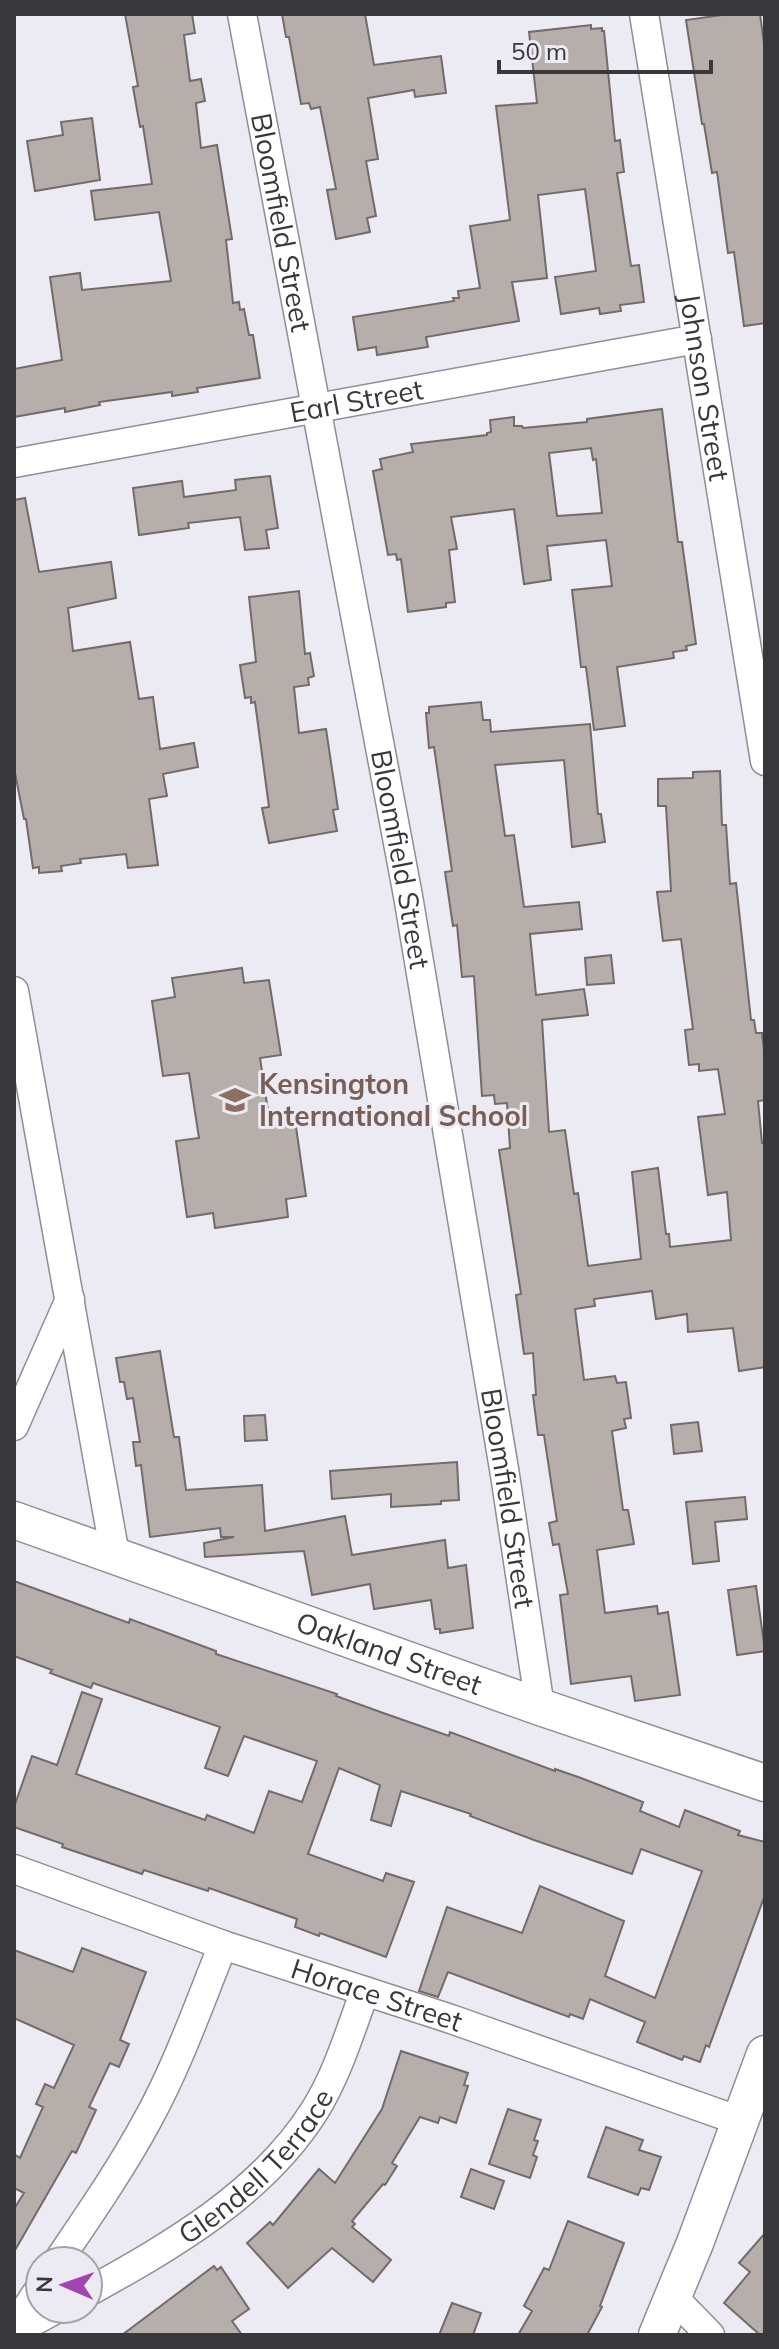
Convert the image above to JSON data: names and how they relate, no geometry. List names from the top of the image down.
{
  "streets": {
    "main road": ["Oakland Street"],
    "street": [
      "Bloomfield Street",
      "Johnson Street",
      "Earl Street",
      "Horace Street",
      "Glendell Terrace"
    ]
  },
  "crossings": [
    ["Bloomfield Street", "Earl Street"],
    ["Bloomfield Street", "Oakland Street"],
    ["Johnson Street", "Earl Street"],
    ["Horace Street", "Glendell Terrace"]
  ],
  "places": {
    "school or university": ["Kensington International School"]
  },
  "scale_bar": "50 m",
  "north": "left"
}
